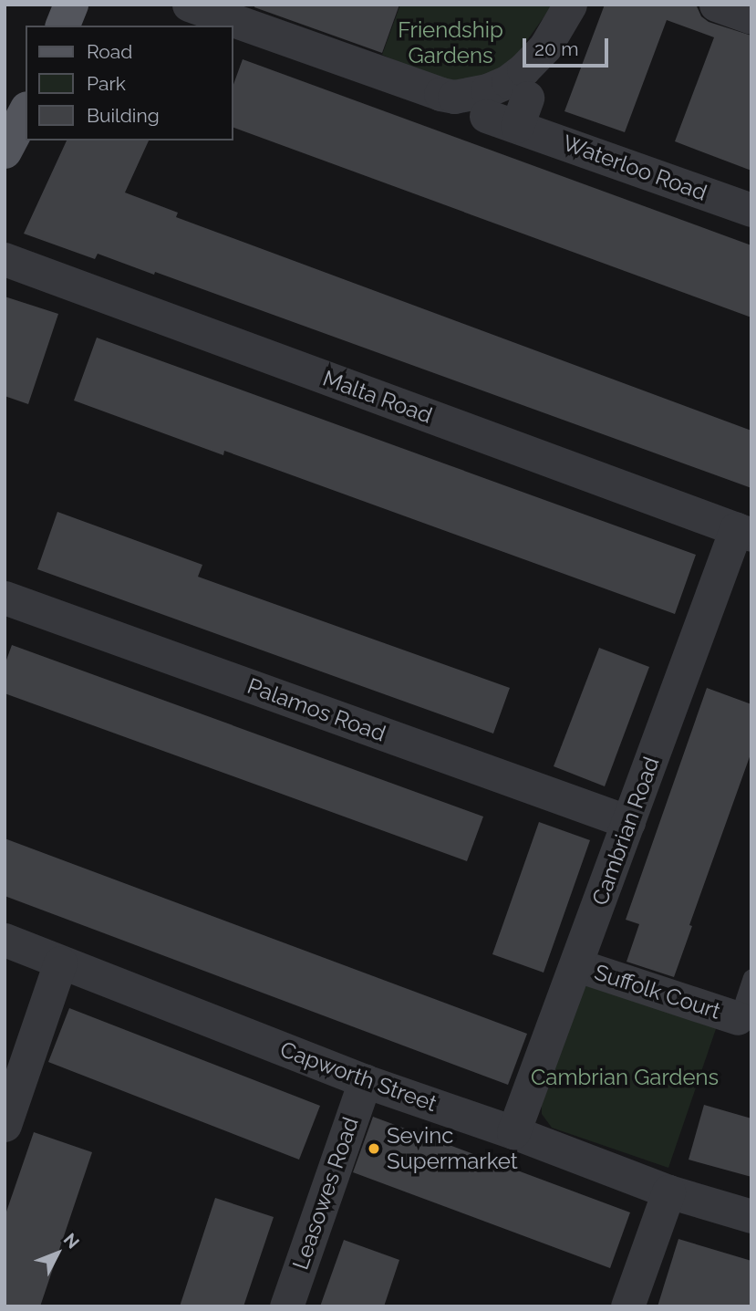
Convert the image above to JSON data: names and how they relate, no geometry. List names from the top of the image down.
{
  "streets": {
    "street": [
      "Waterloo Road",
      "Malta Road",
      "Palamos Road",
      "Cambrian Road",
      "Suffolk Court",
      "Capworth Street",
      "Leasowes Road"
    ]
  },
  "crossings": [
    ["Malta Road", "Cambrian Road"],
    ["Palamos Road", "Cambrian Road"],
    ["Cambrian Road", "Suffolk Court"],
    ["Cambrian Road", "Capworth Street"],
    ["Capworth Street", "Leasowes Road"]
  ],
  "parks": ["Friendship Gardens", "Cambrian Gardens"],
  "places": ["Sevinc Supermarket"],
  "legend": ["Road", "Park", "Building"],
  "scale_bar": "20 m",
  "north": "top right"
}
